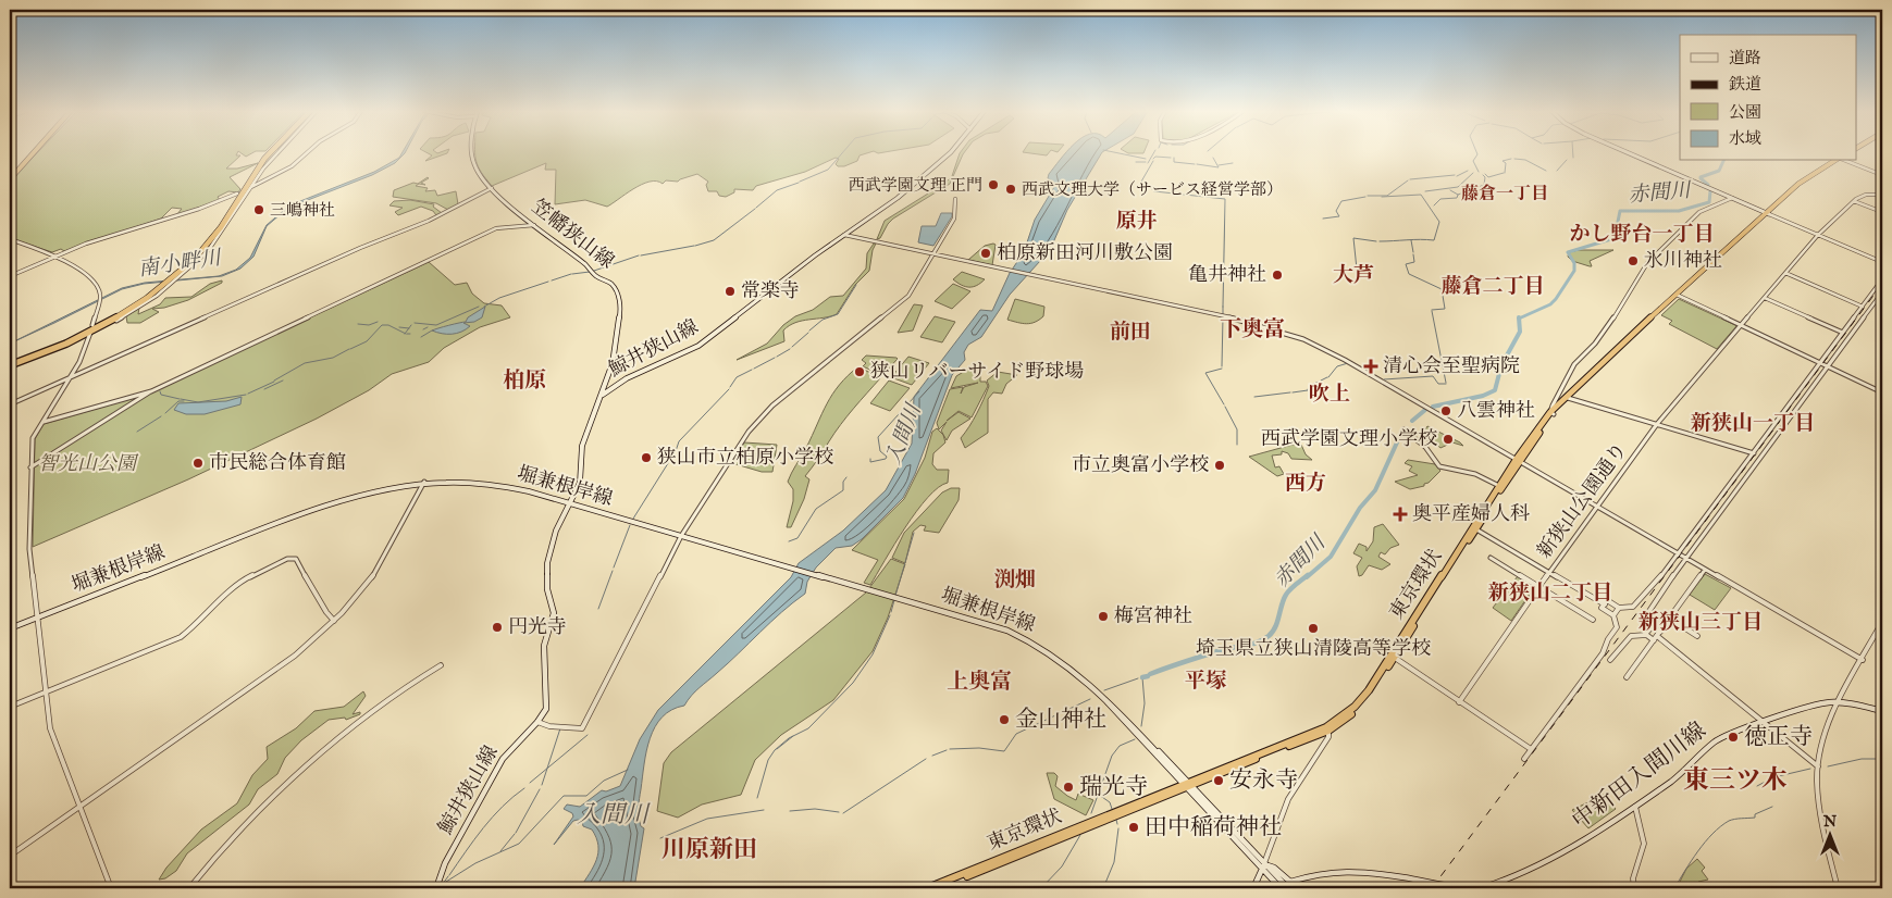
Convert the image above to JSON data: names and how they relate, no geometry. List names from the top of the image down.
{
  "streets": {
    "highway": ["東京環状"],
    "main road": [
      "笠幡狭山線",
      "鯨井狭山線",
      "堀兼根岸線",
      "中新田入間川線"
    ],
    "street": ["新狭山公園通り"]
  },
  "crossings": [
    ["笠幡狭山線", "鯨井狭山線"],
    ["鯨井狭山線", "堀兼根岸線"],
    ["堀兼根岸線", "東京環状"]
  ],
  "districts": [
    "藤倉一丁目",
    "原井",
    "かし野台一丁目",
    "大芦",
    "藤倉二丁目",
    "下奥富",
    "前田",
    "柏原",
    "吹上",
    "新狭山一丁目",
    "西方",
    "渕畑",
    "新狭山二丁目",
    "新狭山三丁目",
    "上奥富",
    "平塚",
    "東三ツ木",
    "川原新田"
  ],
  "water": ["赤間川", "南小畔川", "入間川"],
  "parks": ["智光山公園"],
  "places": {
    "other": [
      "西武学園文理 正門",
      "西武文理大学（サービス経営学部）",
      "三嶋神社",
      "柏原新田河川敷公園",
      "氷川神社",
      "亀井神社",
      "常楽寺",
      "狭山リバーサイド野球場",
      "八雲神社",
      "西武学園文理小学校",
      "狭山市立柏原小学校",
      "市民総合体育館",
      "市立奥富小学校",
      "梅宮神社",
      "円光寺",
      "埼玉県立狭山清陵高等学校",
      "金山神社",
      "徳正寺",
      "安永寺",
      "瑞光寺",
      "田中稲荷神社"
    ],
    "health": ["清心会至聖病院", "奥平産婦人科"]
  },
  "legend": [
    "道路",
    "鉄道",
    "公園",
    "水域"
  ],
  "north": "top"
}
